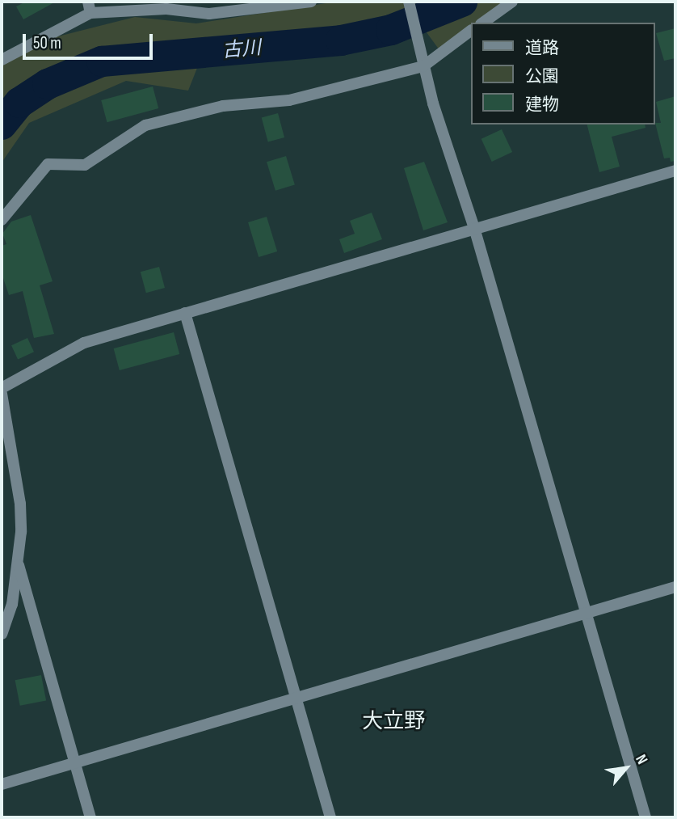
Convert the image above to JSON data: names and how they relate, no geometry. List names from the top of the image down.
{
  "districts": ["大立野"],
  "water": ["古川"],
  "legend": ["道路", "公園", "建物"],
  "scale_bar": "50 m",
  "north": "top right"
}
